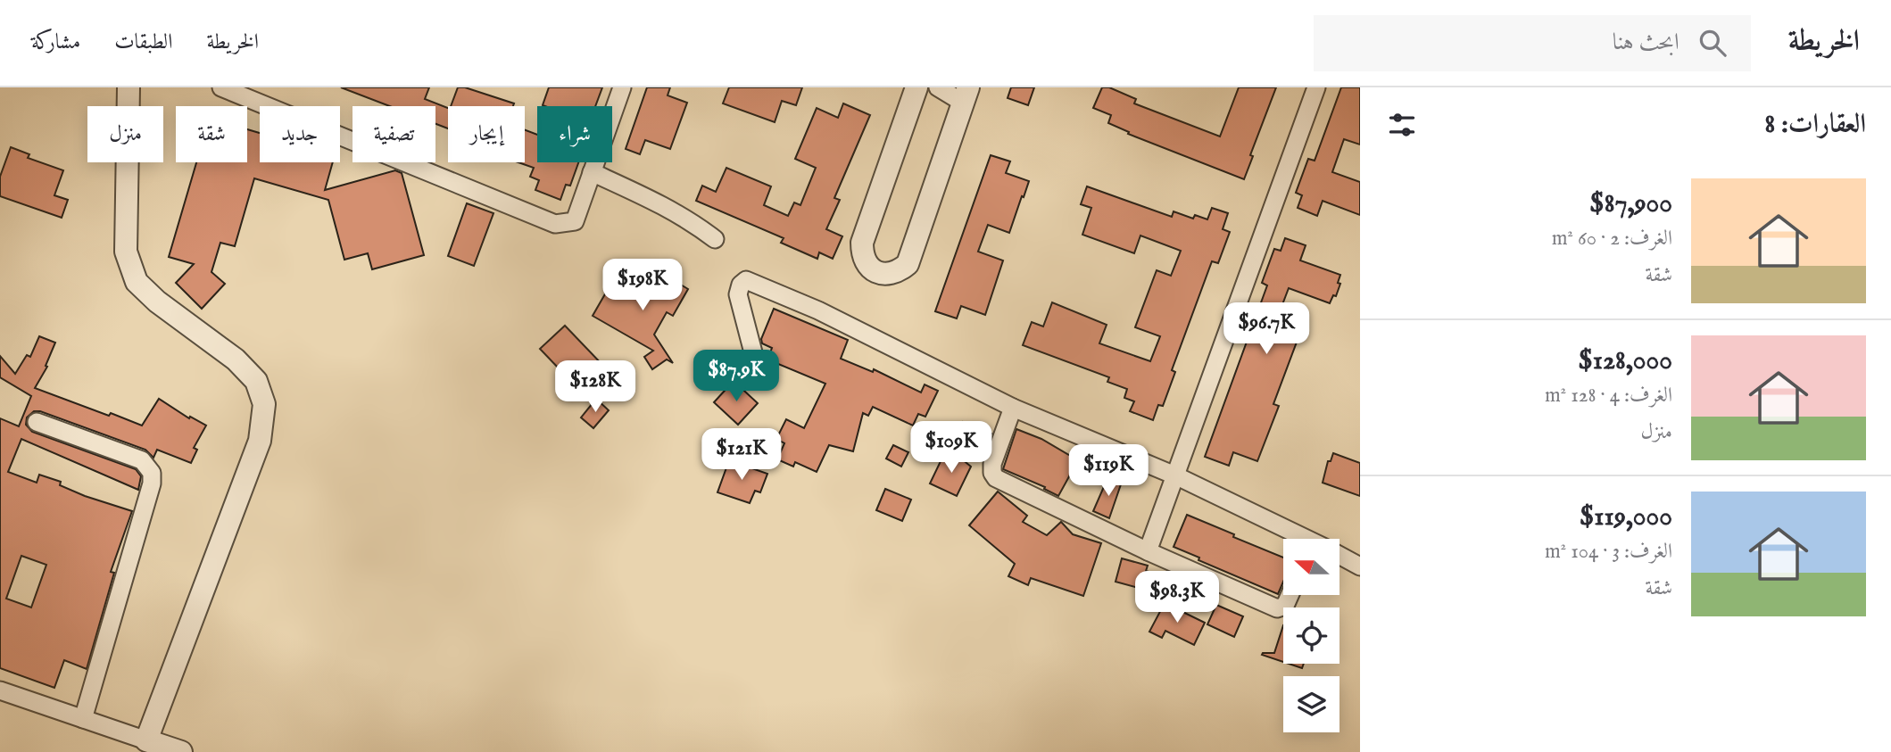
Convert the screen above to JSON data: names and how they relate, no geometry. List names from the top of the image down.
{
  "north": "left",
  "page": {
    "header": "الخريطة",
    "search": "ابحث هنا",
    "nav": ["الخريطة", "الطبقات", "مشاركة"],
    "heading": "العقارات: 8",
    "chip": [
      "شراء",
      "إيجار",
      "تصفية",
      "جديد",
      "شقة",
      "منزل"
    ],
    "list": [
      {
        "name": "$87,900",
        "note": "الغرف: 2 · 60 m² · شقة"
      },
      {
        "name": "$128,000",
        "note": "الغرف: 4 · 128 m² · منزل"
      },
      {
        "name": "$119,000",
        "note": "الغرف: 3 · 104 m² · شقة"
      }
    ],
    "price": [
      "$198K",
      "$96.7K",
      "$87.9K",
      "$128K",
      "$109K",
      "$121K",
      "$119K",
      "$98.3K"
    ]
  }
}
